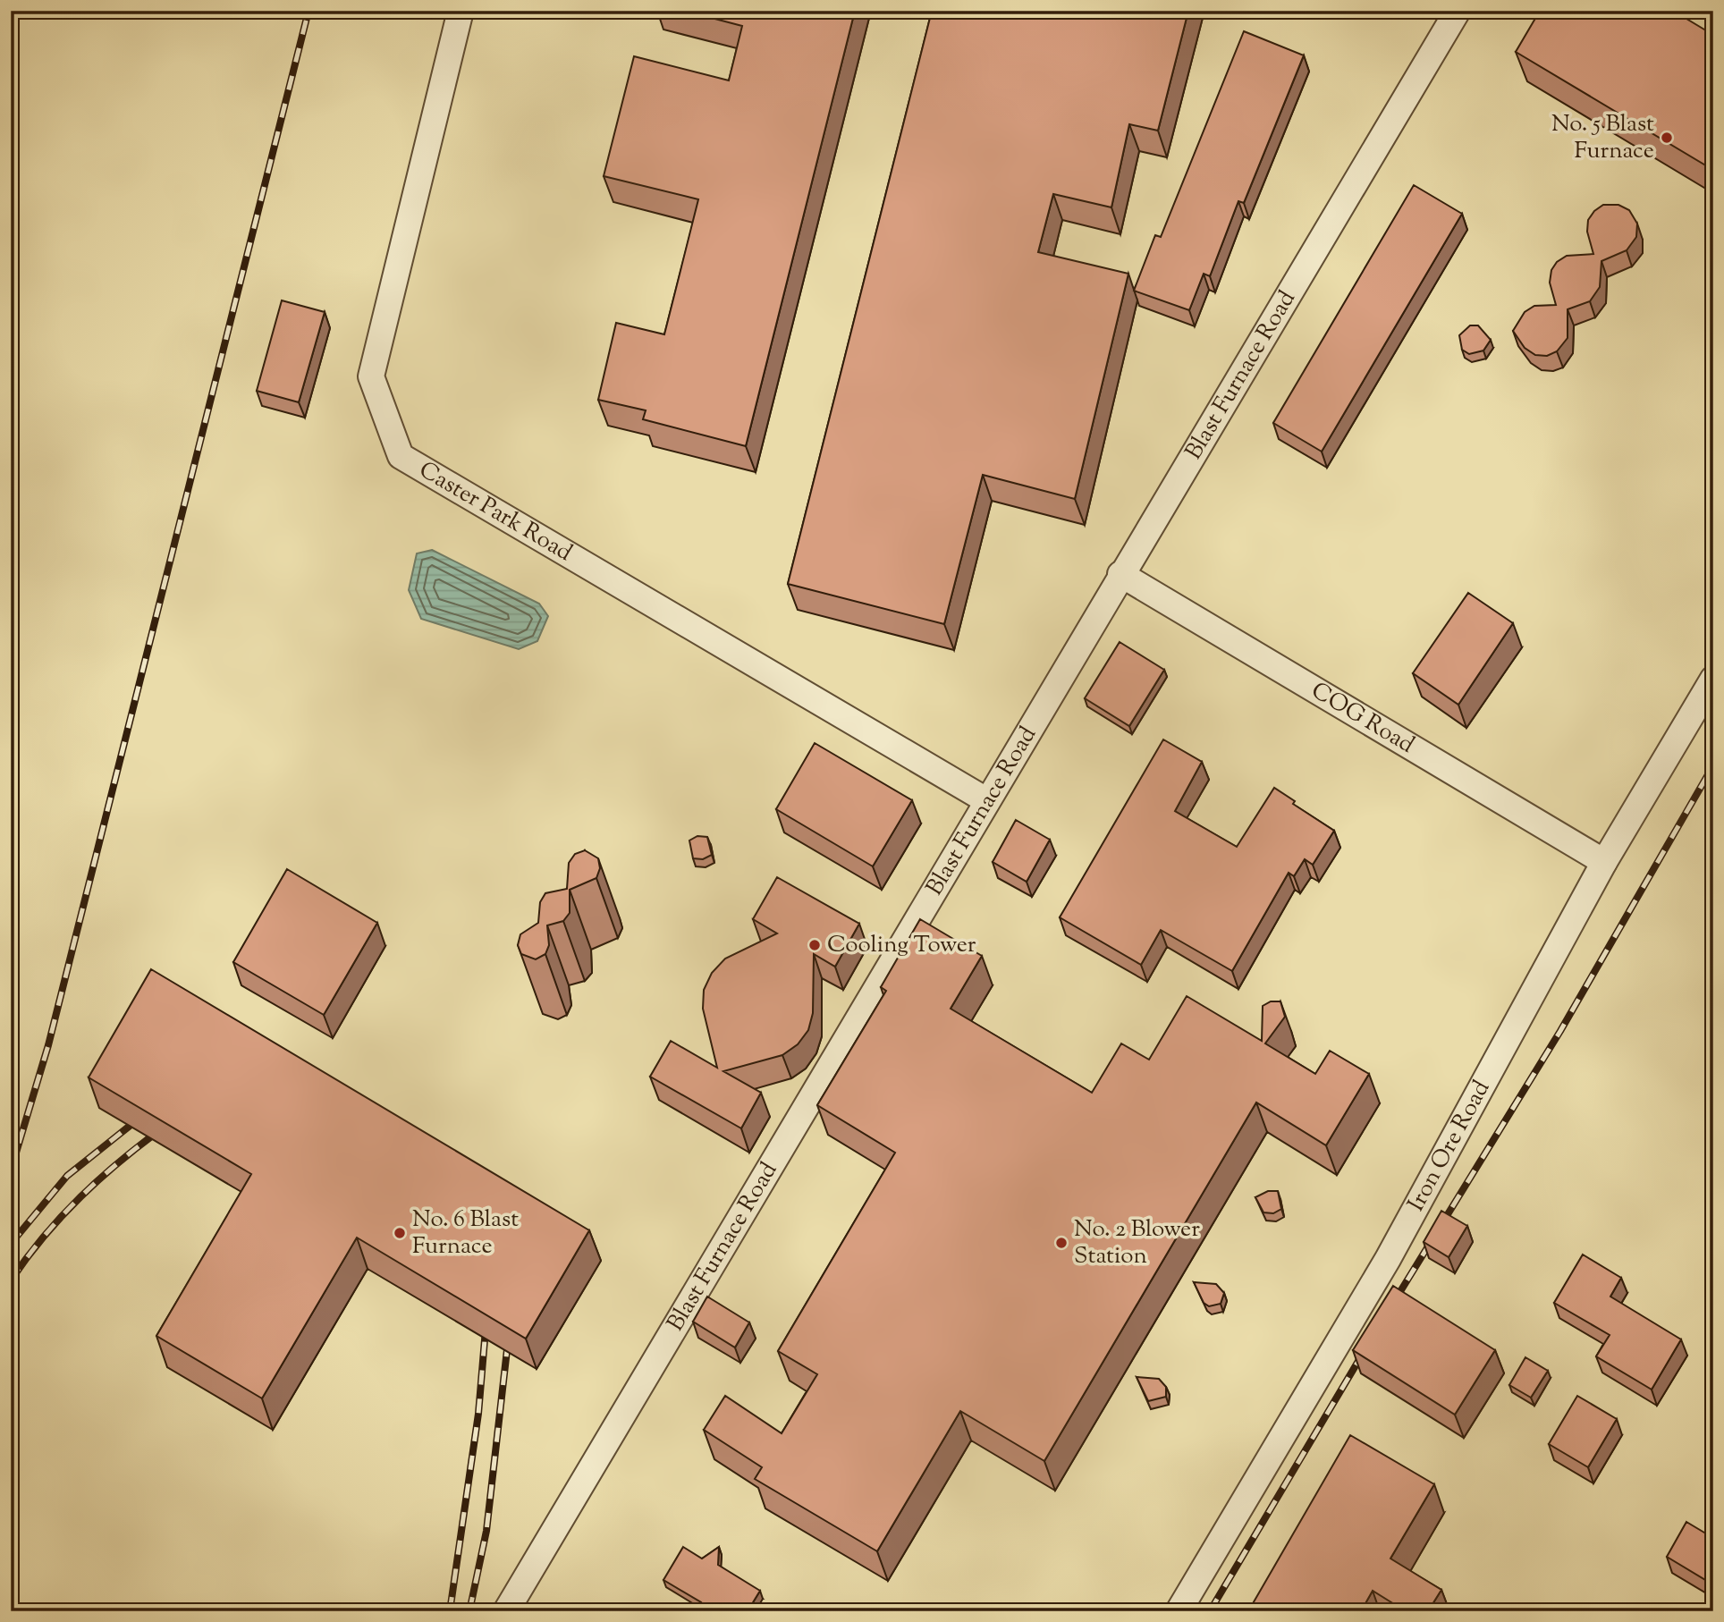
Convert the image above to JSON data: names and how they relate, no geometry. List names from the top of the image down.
{
  "streets": {
    "street": [
      "Blast Furnace Road",
      "Caster Park Road",
      "COG Road",
      "Iron Ore Road"
    ]
  },
  "crossings": [
    ["Blast Furnace Road", "Caster Park Road"],
    ["Blast Furnace Road", "COG Road"],
    ["COG Road", "Iron Ore Road"]
  ],
  "places": [
    "No. 5 Blast Furnace",
    "Cooling Tower",
    "No. 6 Blast Furnace",
    "No. 2 Blower Station"
  ]
}
